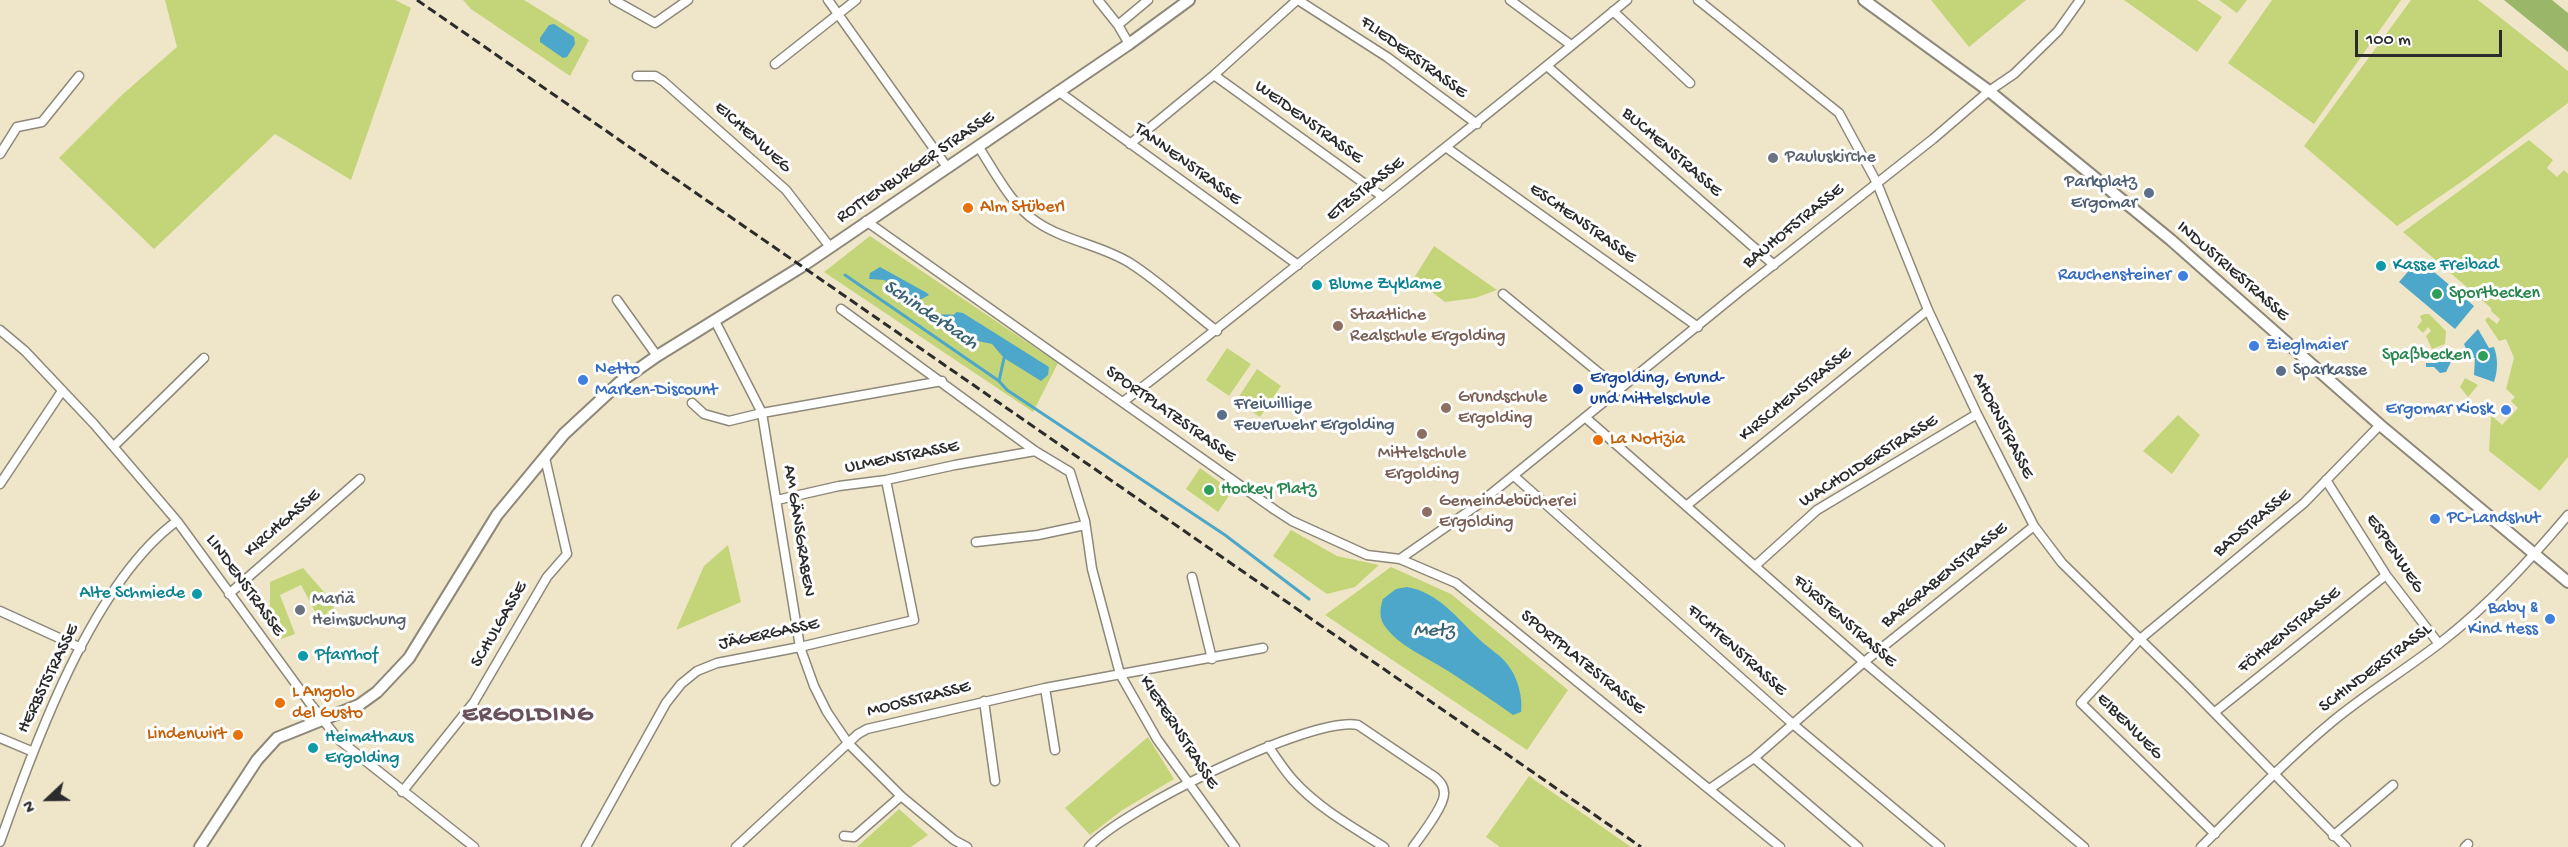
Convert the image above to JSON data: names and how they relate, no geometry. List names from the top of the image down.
{
  "streets": {
    "street": [
      "FLIEDERSTRASSE",
      "WEIDENSTRASSE",
      "EICHENWEG",
      "BUCHENSTRASSE",
      "TANNENSTRASSE",
      "ROTTENBURGER STRASSE",
      "ETZSTRASSE",
      "ESCHENSTRASSE",
      "BAUHOFSTRASSE",
      "INDUSTRIESTRASSE",
      "KIRSCHENSTRASSE",
      "SPORTPLATZSTRASSE",
      "AHORNSTRASSE",
      "ULMENSTRASSE",
      "WACHOLDERSTRASSE",
      "KIRCHGASSE",
      "BADSTRASSE",
      "AM GÄNSGRABEN",
      "ESPENWEG",
      "BARGRABENSTRASSE",
      "LINDENSTRASSE",
      "FÜRSTENSTRASSE",
      "SCHULGASSE",
      "FÖHRENSTRASSE",
      "JÄGERGASSE",
      "FICHTENSTRASSE",
      "SCHINDERSTRASSL",
      "HERBSTSTRASSE",
      "MOOSSTRASSE",
      "EIBENWEG",
      "KIEFERNSTRASSE"
    ]
  },
  "crossings": [
    ["FLIEDERSTRASSE", "ETZSTRASSE"],
    ["WEIDENSTRASSE", "ETZSTRASSE"],
    ["EICHENWEG", "ROTTENBURGER STRASSE"],
    ["BUCHENSTRASSE", "ETZSTRASSE"],
    ["BUCHENSTRASSE", "BAUHOFSTRASSE"],
    ["TANNENSTRASSE", "ROTTENBURGER STRASSE"],
    ["TANNENSTRASSE", "ETZSTRASSE"],
    ["ROTTENBURGER STRASSE", "SPORTPLATZSTRASSE"],
    ["ROTTENBURGER STRASSE", "AM GÄNSGRABEN"],
    ["ROTTENBURGER STRASSE", "LINDENSTRASSE"],
    ["ROTTENBURGER STRASSE", "SCHULGASSE"],
    ["ETZSTRASSE", "ESCHENSTRASSE"],
    ["ETZSTRASSE", "SPORTPLATZSTRASSE"],
    ["ESCHENSTRASSE", "BAUHOFSTRASSE"],
    ["BAUHOFSTRASSE", "INDUSTRIESTRASSE"],
    ["BAUHOFSTRASSE", "SPORTPLATZSTRASSE"],
    ["BAUHOFSTRASSE", "AHORNSTRASSE"],
    ["BAUHOFSTRASSE", "FÜRSTENSTRASSE"],
    ["BAUHOFSTRASSE", "FICHTENSTRASSE"],
    ["INDUSTRIESTRASSE", "BADSTRASSE"],
    ["INDUSTRIESTRASSE", "SCHINDERSTRASSL"],
    ["KIRSCHENSTRASSE", "AHORNSTRASSE"],
    ["KIRSCHENSTRASSE", "FÜRSTENSTRASSE"],
    ["SPORTPLATZSTRASSE", "BARGRABENSTRASSE"],
    ["AHORNSTRASSE", "WACHOLDERSTRASSE"],
    ["AHORNSTRASSE", "BADSTRASSE"],
    ["AHORNSTRASSE", "BARGRABENSTRASSE"],
    ["AHORNSTRASSE", "FÖHRENSTRASSE"],
    ["AHORNSTRASSE", "SCHINDERSTRASSL"],
    ["AHORNSTRASSE", "EIBENWEG"],
    ["ULMENSTRASSE", "AM GÄNSGRABEN"],
    ["ULMENSTRASSE", "JÄGERGASSE"],
    ["ULMENSTRASSE", "KIEFERNSTRASSE"],
    ["WACHOLDERSTRASSE", "FÜRSTENSTRASSE"],
    ["KIRCHGASSE", "LINDENSTRASSE"],
    ["BADSTRASSE", "ESPENWEG"],
    ["BADSTRASSE", "EIBENWEG"],
    ["AM GÄNSGRABEN", "JÄGERGASSE"],
    ["AM GÄNSGRABEN", "MOOSSTRASSE"],
    ["ESPENWEG", "FÖHRENSTRASSE"],
    ["ESPENWEG", "SCHINDERSTRASSL"],
    ["BARGRABENSTRASSE", "FÜRSTENSTRASSE"],
    ["BARGRABENSTRASSE", "FICHTENSTRASSE"],
    ["LINDENSTRASSE", "SCHULGASSE"],
    ["LINDENSTRASSE", "HERBSTSTRASSE"],
    ["SCHINDERSTRASSL", "EIBENWEG"],
    ["MOOSSTRASSE", "KIEFERNSTRASSE"]
  ],
  "districts": ["ERGOLDING"],
  "water": ["Schinderbach", "Metz"],
  "places": [
    "Pauluskirche",
    "Parkplatz Ergomar",
    "Alm Stüberl",
    "Kasse Freibad",
    "Rauchensteiner",
    "Blume Zyklame",
    "Sportbecken",
    "Staatliche Realschule Ergolding",
    "Zieglmaier",
    "Spaßbecken",
    "Sparkasse",
    "Netto Marken-Discount",
    "Ergolding, Grund- und Mittelschule",
    "Grundschule Ergolding",
    "Ergomar Kiosk",
    "Freiwillige Feuerwehr Ergolding",
    "Mittelschule Ergolding",
    "La Notizia",
    "Hockey Platz",
    "Gemeindebücherei Ergolding",
    "PC-Landshut",
    "Alte Schmiede",
    "Mariä Heimsuchung",
    "Baby & Kind Hess",
    "Pfarrhof",
    "L Angolo del Gusto",
    "Lindenwirt",
    "Heimathaus Ergolding"
  ],
  "scale_bar": "100 m",
  "north": "left"
}
